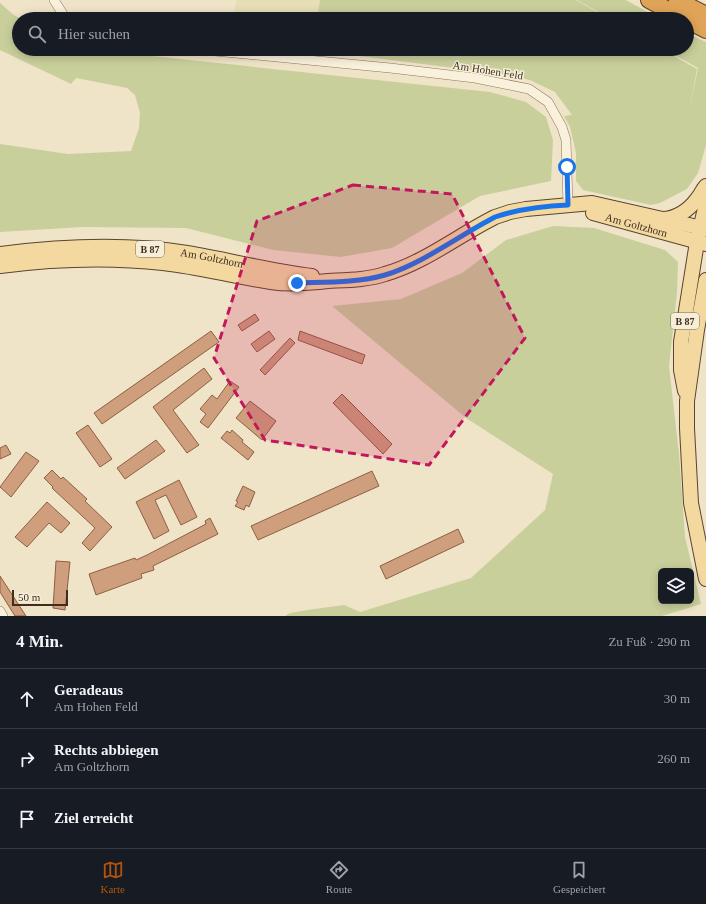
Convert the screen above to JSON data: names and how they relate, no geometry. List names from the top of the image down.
{
  "streets": {
    "main road": ["Am Goltzhorn", "B 87"],
    "street": ["Am Hohen Feld"]
  },
  "crossings": [
    ["Am Hohen Feld", "Am Goltzhorn"],
    ["Am Goltzhorn", "B 87"]
  ],
  "scale_bar": "50 m",
  "page": {
    "search": "Hier suchen",
    "scale": "50 m",
    "heading": ["4 Min.", "Zu Fuß · 290 m"],
    "list": [
      ["Geradeaus", "Am Hohen Feld", "30 m"],
      ["Rechts abbiegen", "Am Goltzhorn", "260 m"],
      "Ziel erreicht"
    ],
    "nav": ["Karte", "Route", "Gespeichert"]
  }
}
